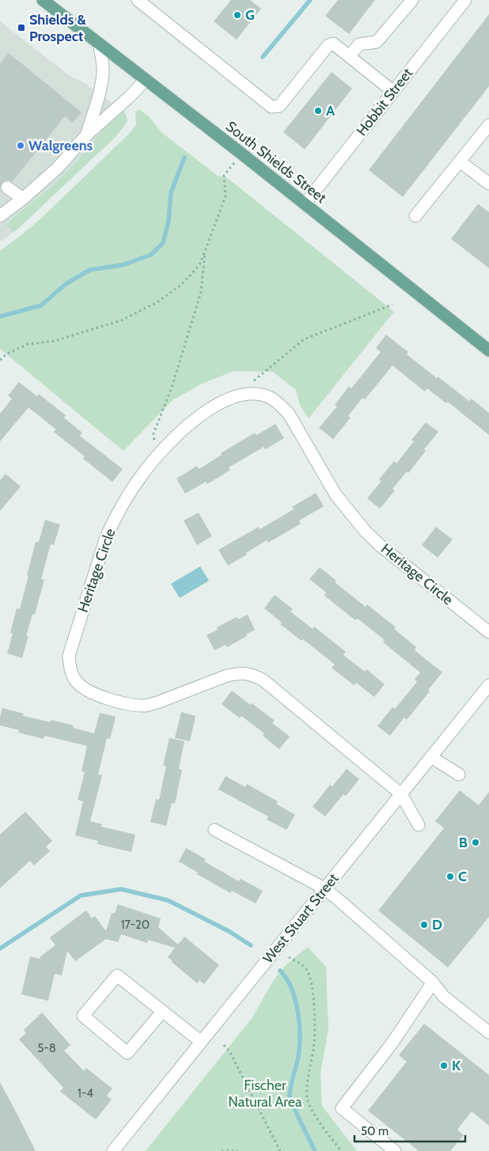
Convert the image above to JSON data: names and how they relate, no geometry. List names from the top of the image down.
{
  "streets": {
    "main road": ["South Shields Street"],
    "street": ["Hobbit Street", "Heritage Circle", "West Stuart Street"]
  },
  "crossings": [
    ["Hobbit Street", "South Shields Street"],
    ["Heritage Circle", "West Stuart Street"]
  ],
  "parks": ["Fischer Natural Area"],
  "places": {
    "other": [
      "G",
      "A",
      "Walgreens",
      "B",
      "C",
      "D",
      "K"
    ],
    "transit": ["Shields & Prospect"]
  },
  "house_numbers": ["17-20", "5-8", "1-4"],
  "scale_bar": "50 m"
}
